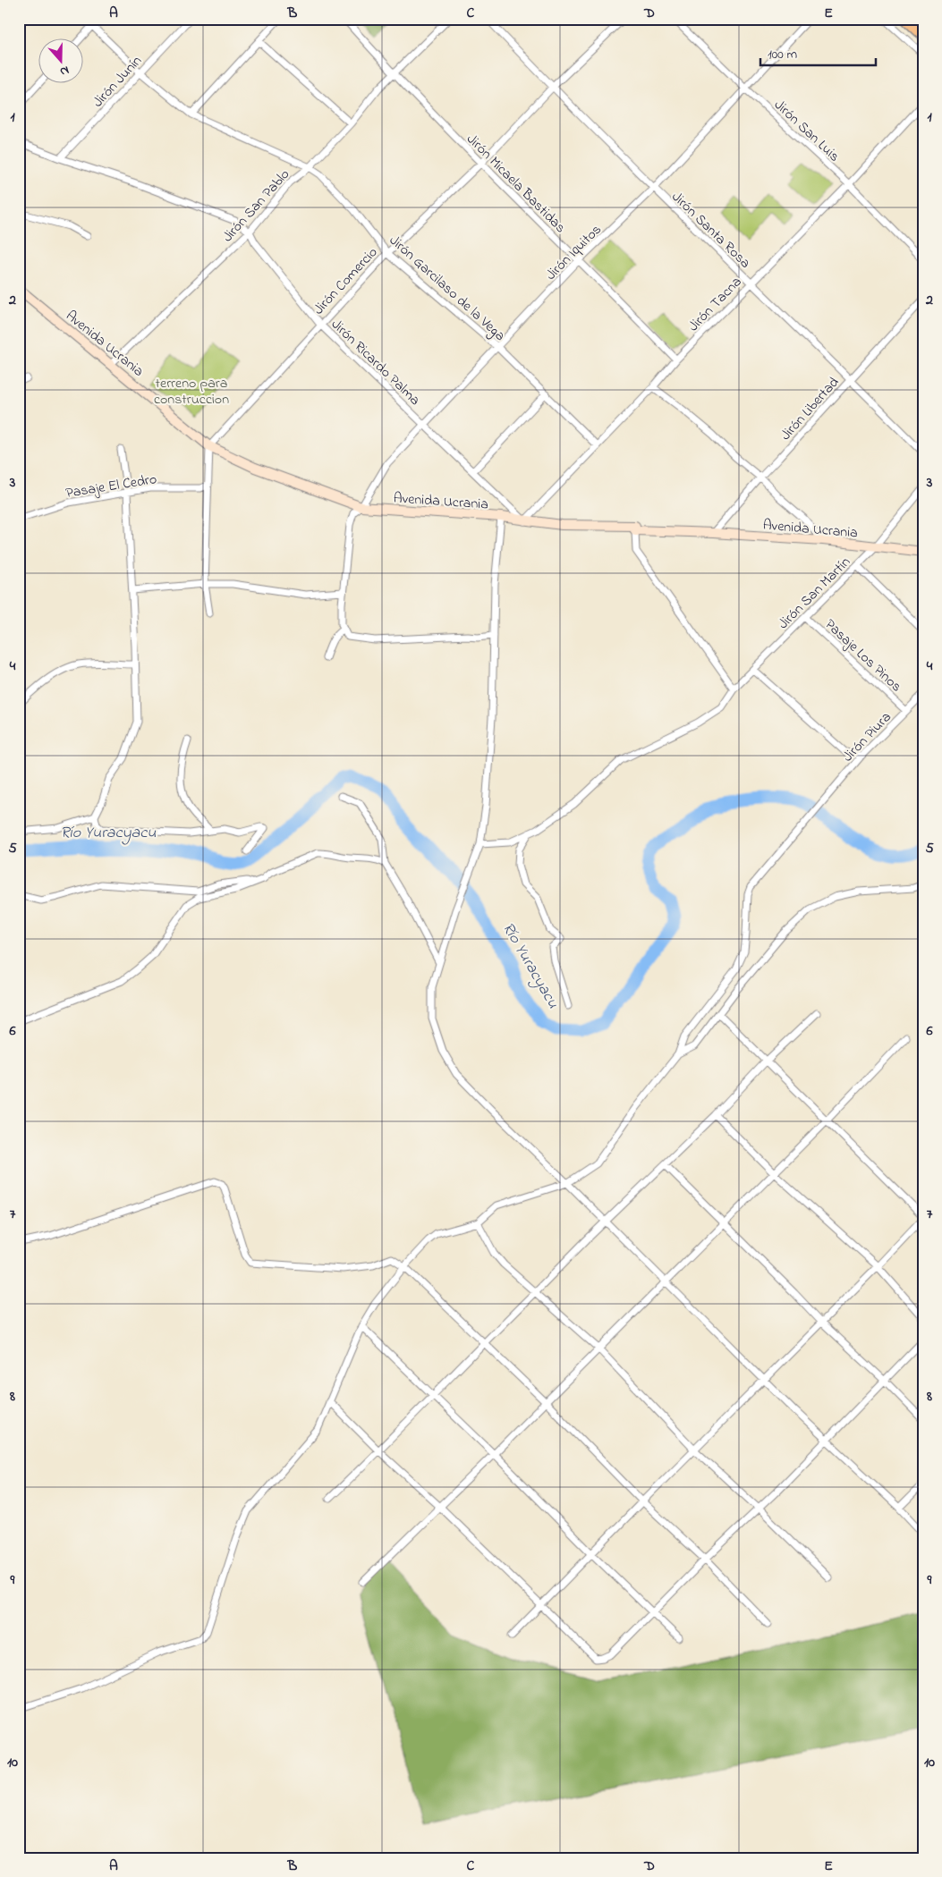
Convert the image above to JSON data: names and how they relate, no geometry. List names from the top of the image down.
{
  "streets": {
    "main road": ["Avenida Ucrania"],
    "street": [
      "Jirón Junín",
      "Jirón San Luis",
      "Jirón Micaela Bastidas",
      "Jirón San Pablo",
      "Jirón Santa Rosa",
      "Jirón Iquitos",
      "Jirón Comercio",
      "Jirón Garcilaso de la Vega",
      "Jirón Tacna",
      "Jirón Ricardo Palma",
      "Jirón Libertad",
      "Pasaje El Cedro",
      "Jirón San Martín",
      "Pasaje Los Pinos",
      "Jirón Piura"
    ]
  },
  "crossings": [
    ["Jirón Junín", "Jirón Garcilaso de la Vega"],
    ["Jirón Junín", "Jirón Ricardo Palma"],
    ["Jirón San Luis", "Jirón Iquitos"],
    ["Jirón San Luis", "Jirón Tacna"],
    ["Jirón Micaela Bastidas", "Jirón San Pablo"],
    ["Jirón Micaela Bastidas", "Jirón Iquitos"],
    ["Jirón Micaela Bastidas", "Jirón Comercio"],
    ["Jirón Micaela Bastidas", "Jirón Tacna"],
    ["Jirón San Pablo", "Jirón Garcilaso de la Vega"],
    ["Jirón San Pablo", "Avenida Ucrania"],
    ["Jirón San Pablo", "Jirón Ricardo Palma"],
    ["Jirón Santa Rosa", "Jirón Iquitos"],
    ["Jirón Santa Rosa", "Jirón Comercio"],
    ["Jirón Santa Rosa", "Jirón Tacna"],
    ["Jirón Santa Rosa", "Jirón Libertad"],
    ["Jirón Iquitos", "Jirón Garcilaso de la Vega"],
    ["Jirón Iquitos", "Avenida Ucrania"],
    ["Jirón Iquitos", "Jirón Ricardo Palma"],
    ["Jirón Comercio", "Jirón Garcilaso de la Vega"],
    ["Jirón Comercio", "Avenida Ucrania"],
    ["Jirón Comercio", "Jirón Ricardo Palma"],
    ["Jirón Garcilaso de la Vega", "Jirón Tacna"],
    ["Jirón Tacna", "Avenida Ucrania"],
    ["Jirón Tacna", "Jirón Ricardo Palma"],
    ["Avenida Ucrania", "Jirón Ricardo Palma"],
    ["Avenida Ucrania", "Jirón Libertad"],
    ["Avenida Ucrania", "Jirón San Martín"],
    ["Jirón San Martín", "Pasaje Los Pinos"],
    ["Pasaje Los Pinos", "Jirón Piura"]
  ],
  "water": ["Río Yuracyacu"],
  "parks": ["terreno para construccion"],
  "scale_bar": "100 m",
  "north": "bottom",
  "grid": {
    "columns": [
      "A",
      "B",
      "C",
      "D",
      "E"
    ],
    "rows": [
      "1",
      "2",
      "3",
      "4",
      "5",
      "6",
      "7",
      "8",
      "9",
      "10"
    ]
  }
}
